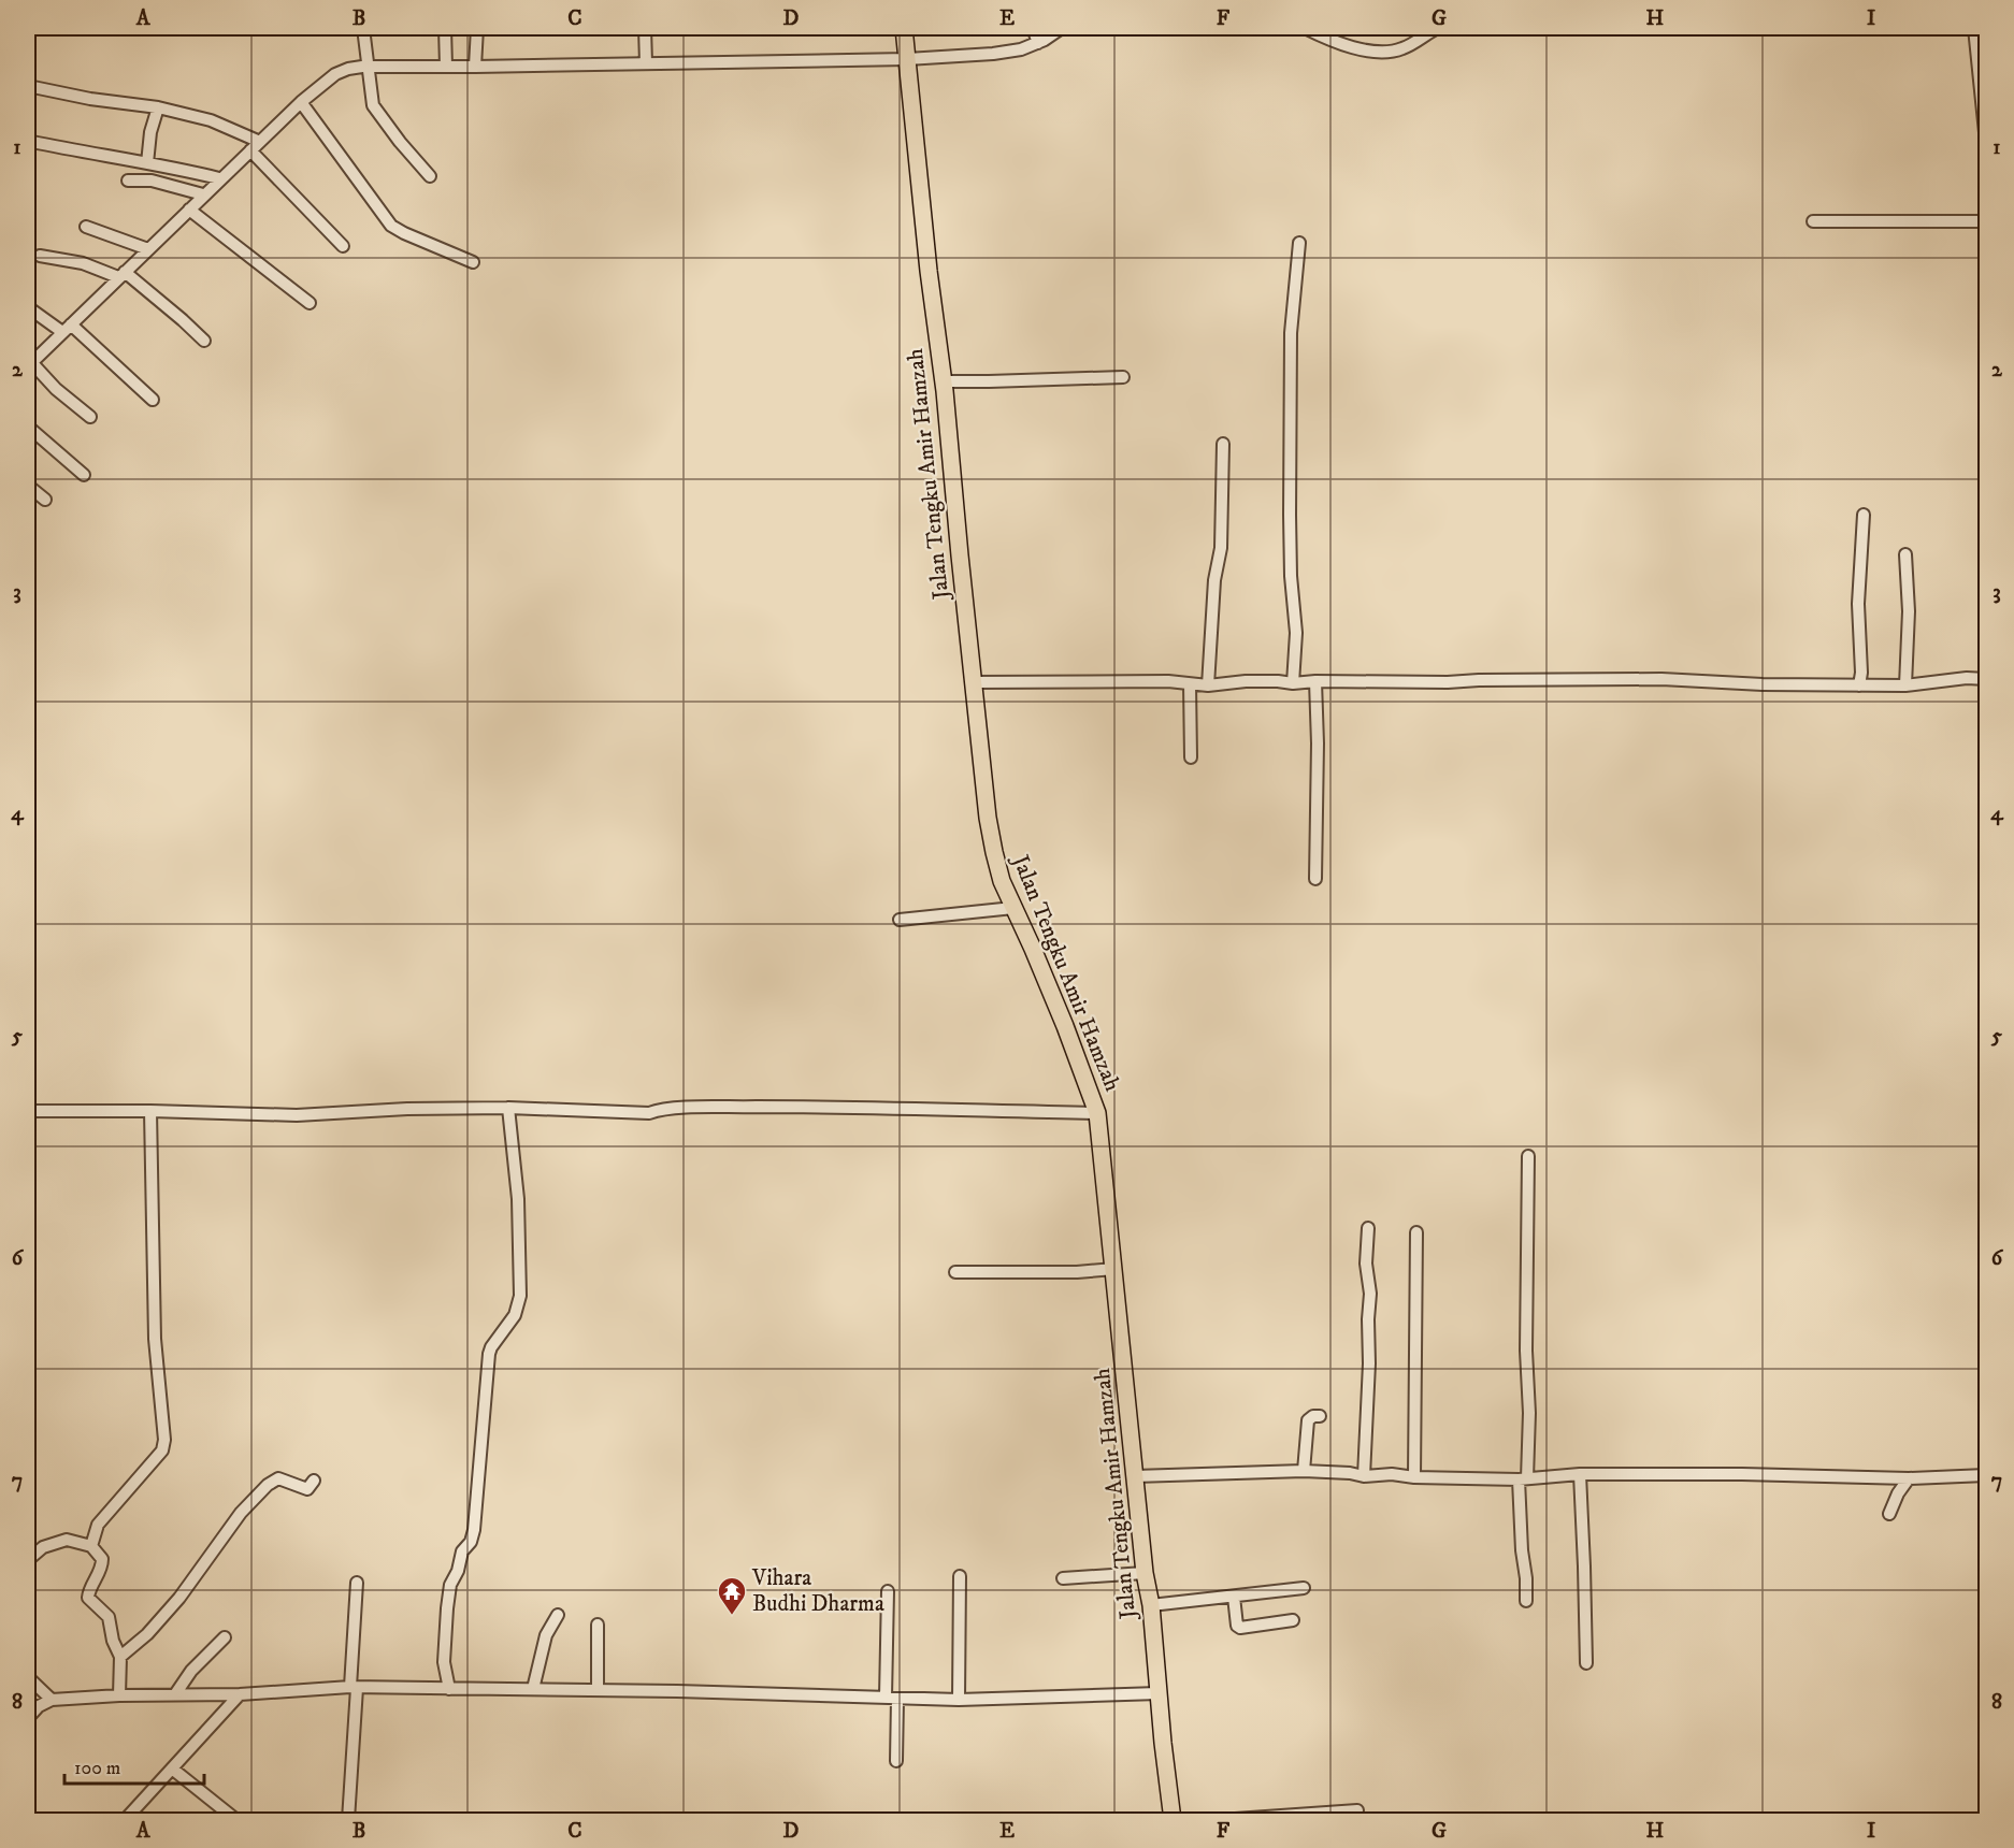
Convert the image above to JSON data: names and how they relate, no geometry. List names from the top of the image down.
{
  "streets": {
    "highway": ["Jalan Tengku Amir Hamzah"]
  },
  "places": {
    "temple": ["Vihara Budhi Dharma"]
  },
  "scale_bar": "100 m",
  "grid": {
    "columns": [
      "A",
      "B",
      "C",
      "D",
      "E",
      "F",
      "G",
      "H",
      "I"
    ],
    "rows": [
      "1",
      "2",
      "3",
      "4",
      "5",
      "6",
      "7",
      "8"
    ]
  }
}
